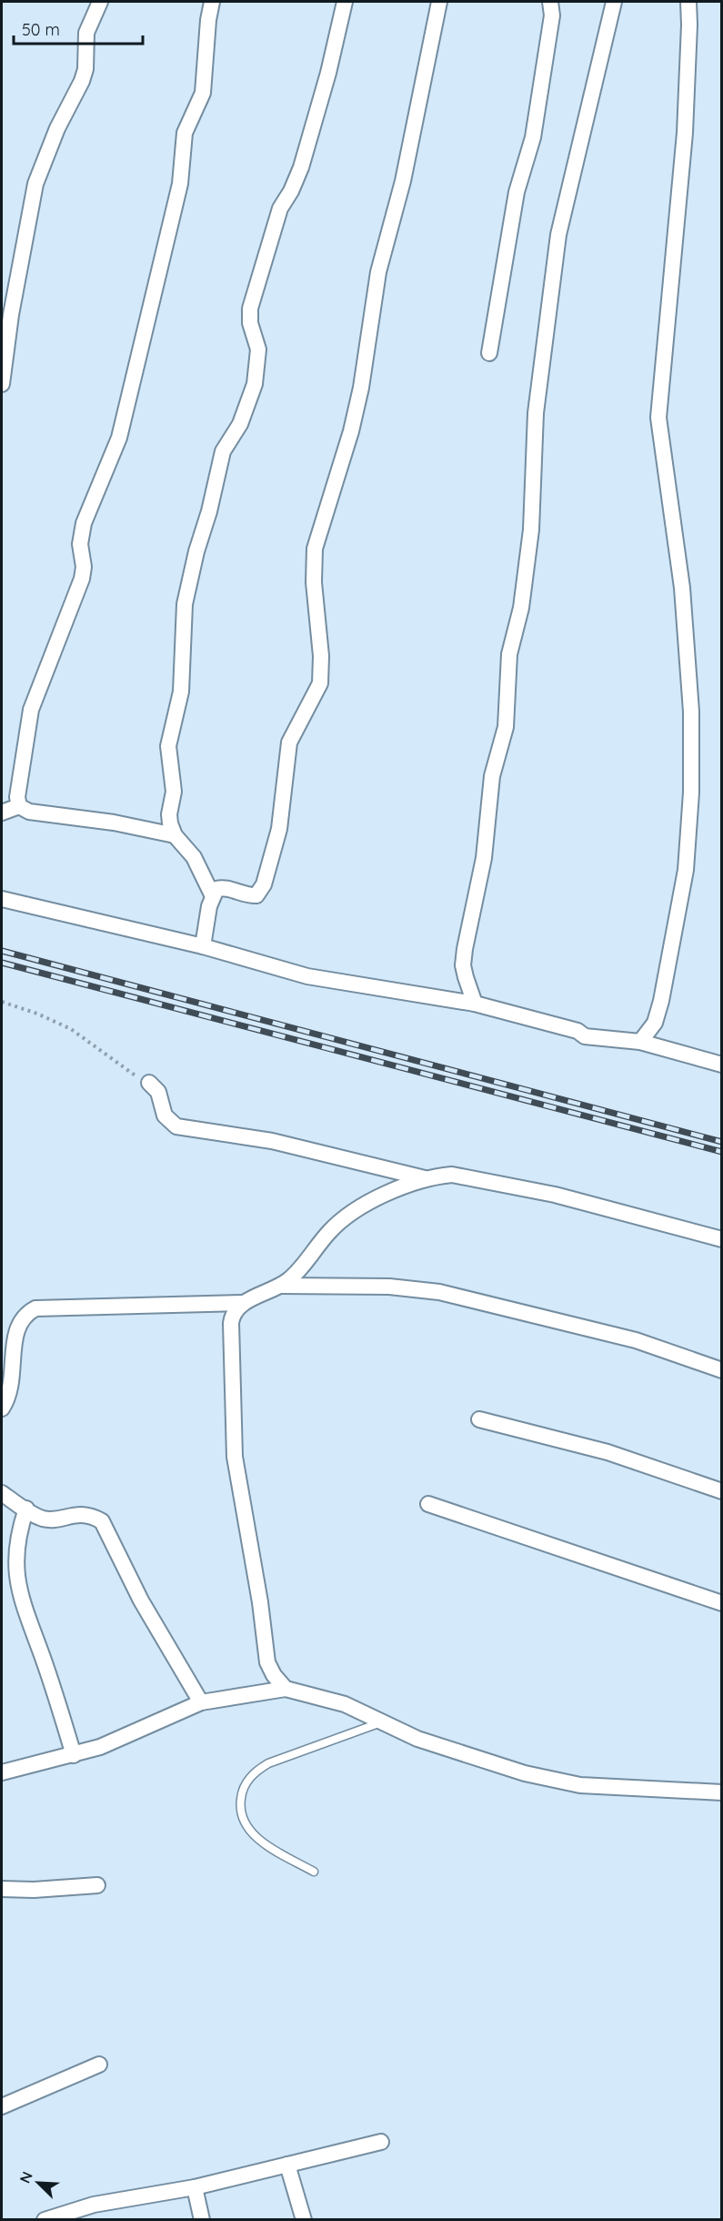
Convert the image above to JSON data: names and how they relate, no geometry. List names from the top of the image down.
{
  "scale_bar": "50 m",
  "north": "top left"
}
